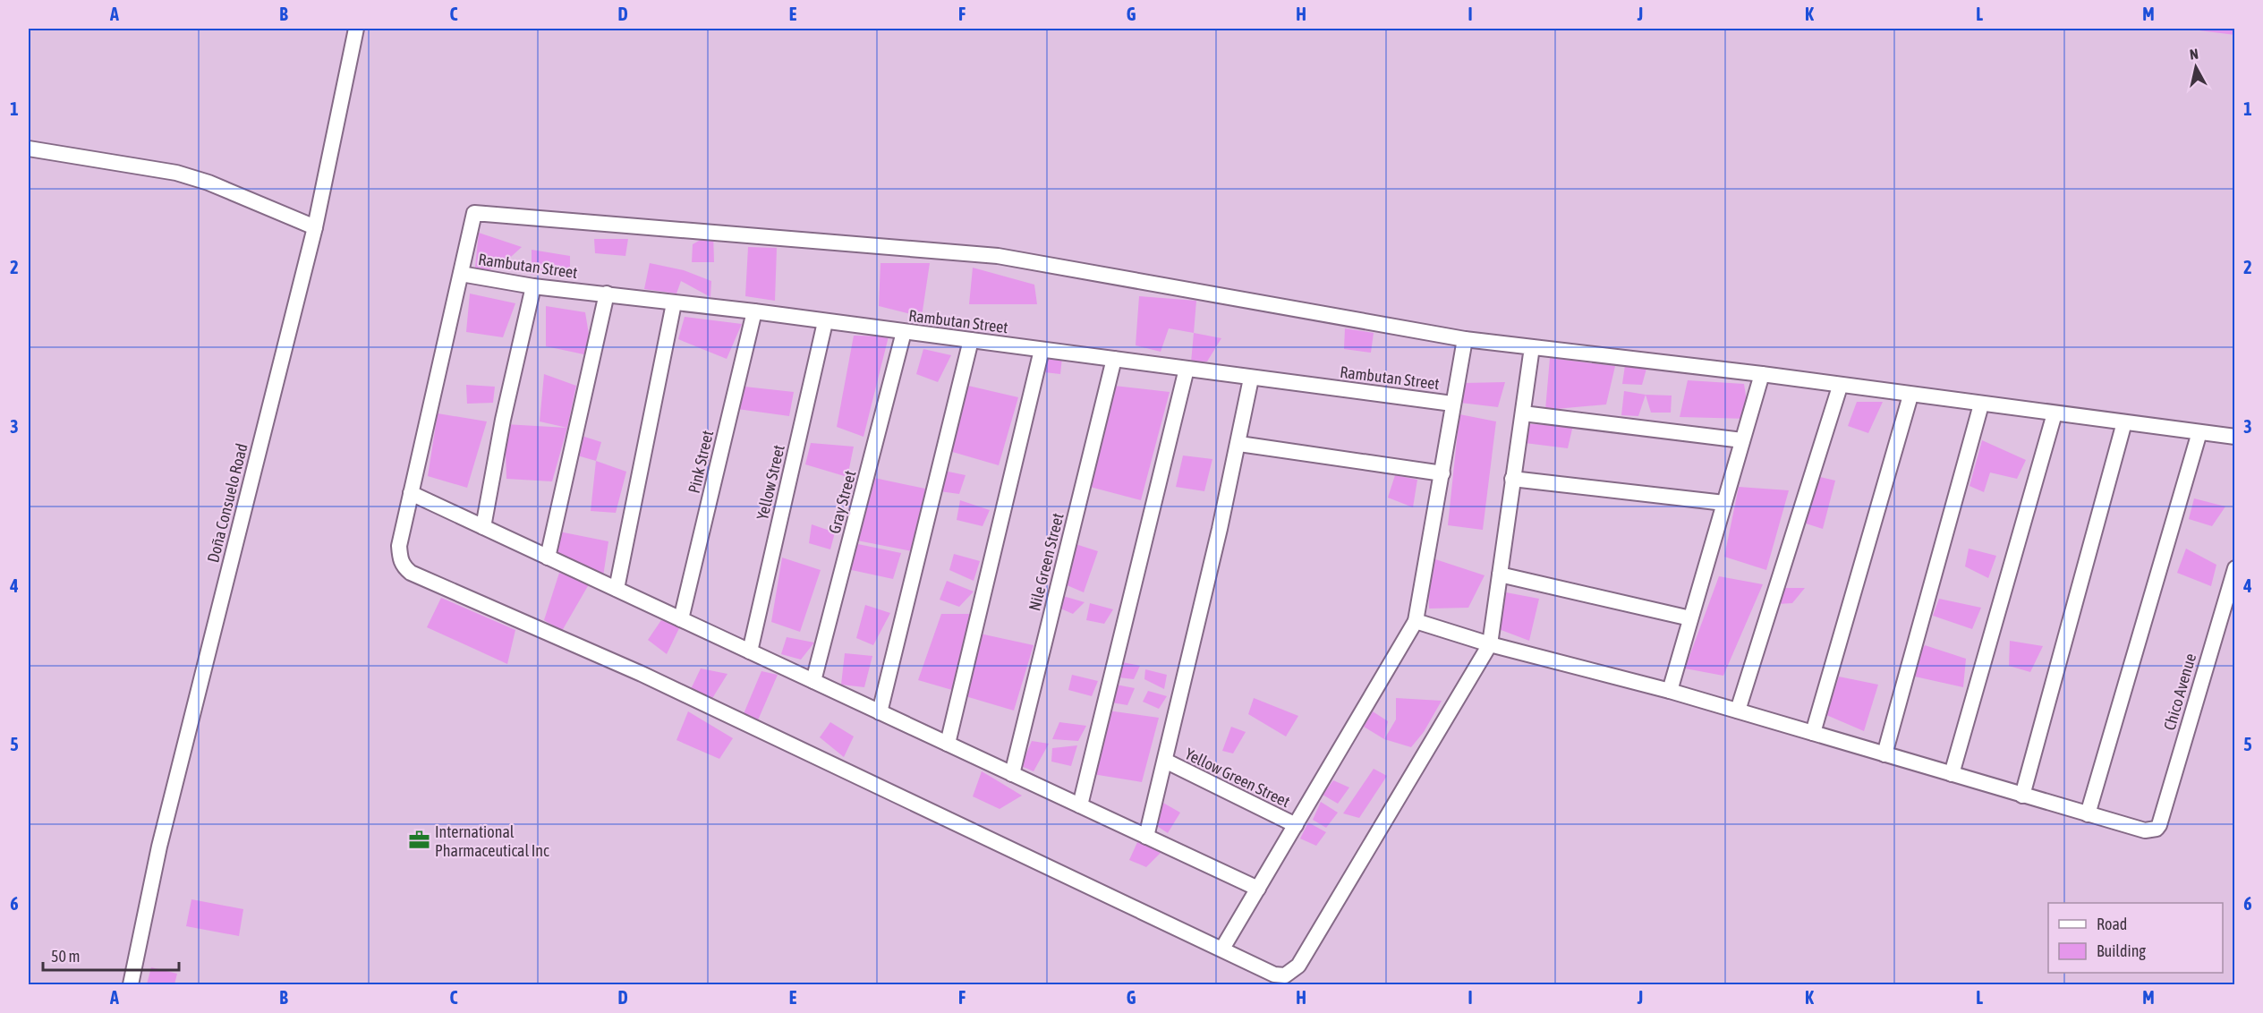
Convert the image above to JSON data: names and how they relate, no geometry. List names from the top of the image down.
{
  "streets": {
    "street": [
      "Rambutan Street",
      "Pink Street",
      "Yellow Street",
      "Gray Street",
      "Doña Consuelo Road",
      "Nile Green Street",
      "Chico Avenue",
      "Yellow Green Street"
    ]
  },
  "crossings": [
    ["Rambutan Street", "Pink Street"],
    ["Rambutan Street", "Yellow Street"],
    ["Rambutan Street", "Gray Street"],
    ["Rambutan Street", "Nile Green Street"]
  ],
  "places": {
    "office": ["International Pharmaceutical Inc"]
  },
  "legend": ["Road", "Building"],
  "scale_bar": "50 m",
  "north": "top",
  "grid": {
    "columns": [
      "A",
      "B",
      "C",
      "D",
      "E",
      "F",
      "G",
      "H",
      "I",
      "J",
      "K",
      "L",
      "M"
    ],
    "rows": [
      "1",
      "2",
      "3",
      "4",
      "5",
      "6"
    ]
  }
}
